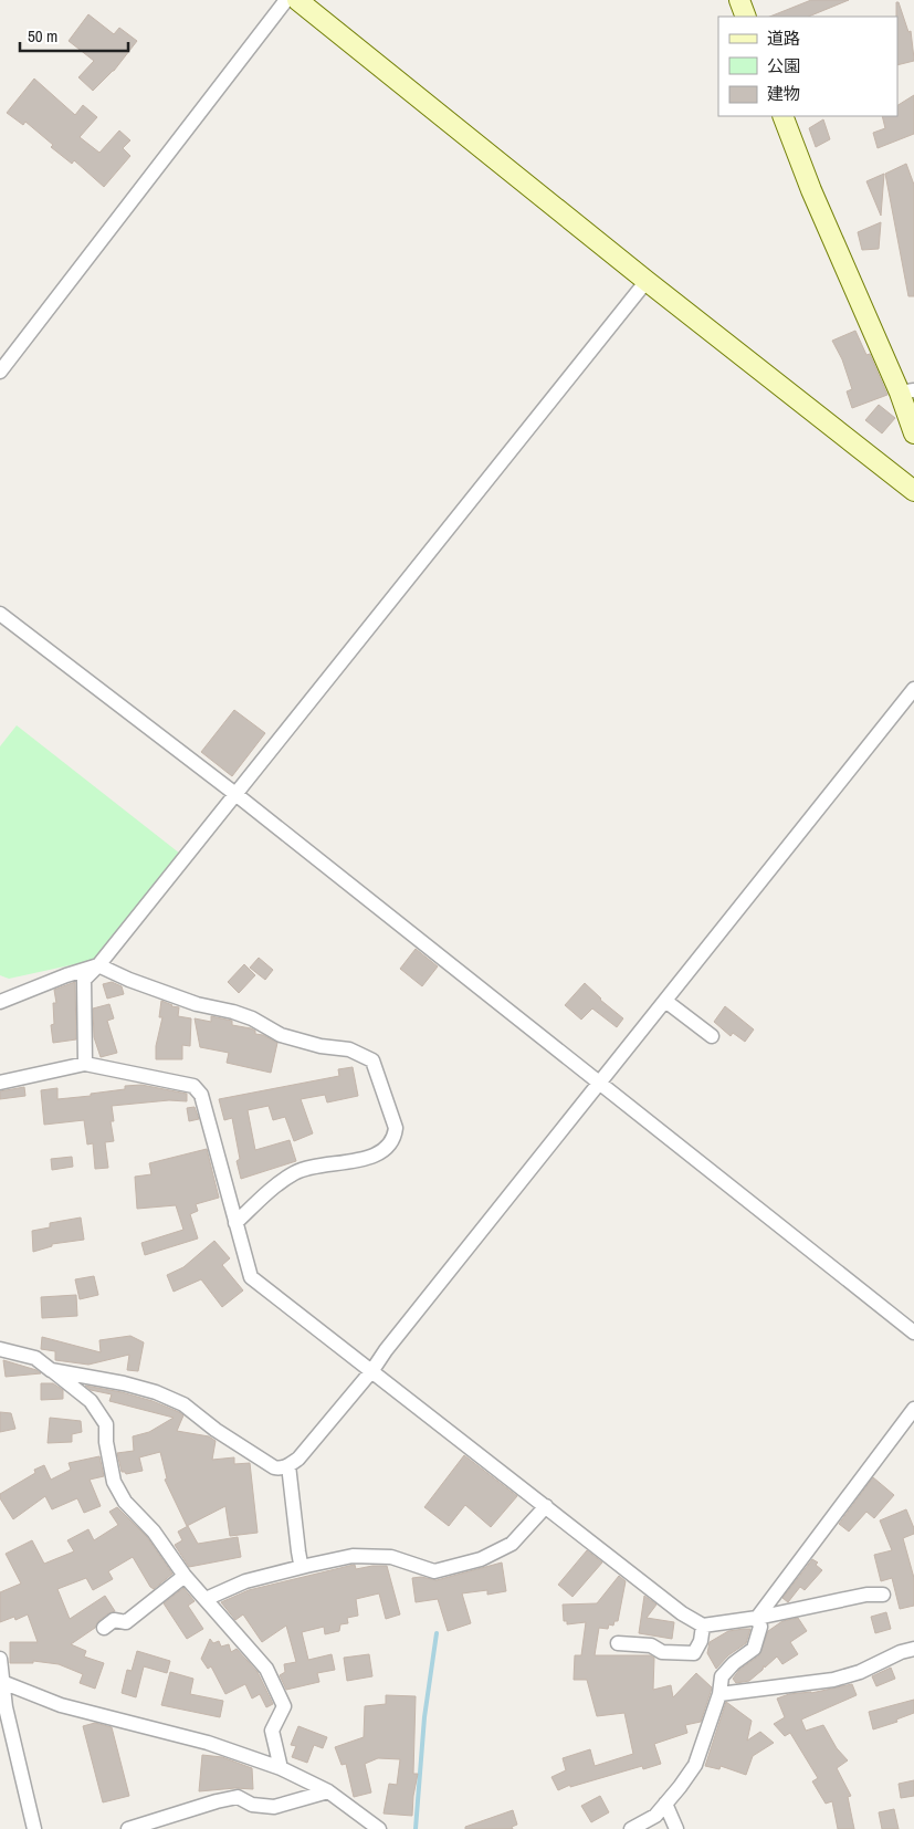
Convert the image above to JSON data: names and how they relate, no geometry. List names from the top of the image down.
{
  "legend": ["道路", "公園", "建物"],
  "scale_bar": "50 m"
}
